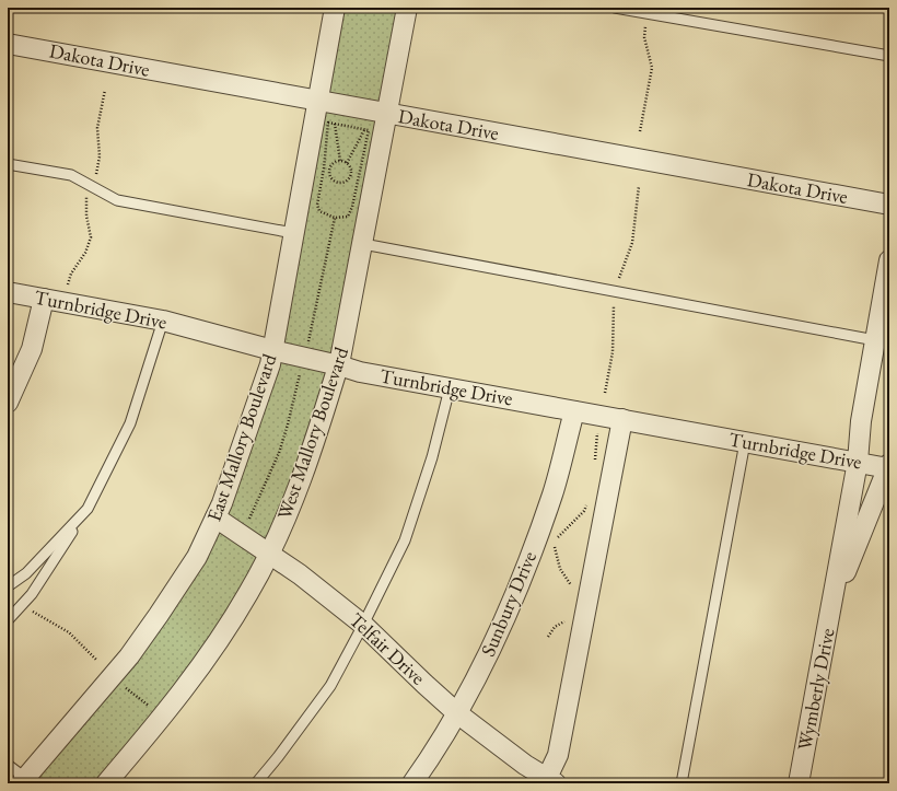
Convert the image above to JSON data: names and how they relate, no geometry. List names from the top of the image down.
{
  "streets": {
    "street": [
      "Dakota Drive",
      "Turnbridge Drive",
      "West Mallory Boulevard",
      "East Mallory Boulevard",
      "Sunbury Drive",
      "Telfair Drive",
      "Wymberly Drive"
    ]
  },
  "crossings": [
    ["Dakota Drive", "West Mallory Boulevard"],
    ["Dakota Drive", "East Mallory Boulevard"],
    ["Turnbridge Drive", "West Mallory Boulevard"],
    ["Turnbridge Drive", "East Mallory Boulevard"],
    ["Turnbridge Drive", "Sunbury Drive"],
    ["Turnbridge Drive", "Wymberly Drive"],
    ["West Mallory Boulevard", "Telfair Drive"],
    ["East Mallory Boulevard", "Telfair Drive"],
    ["Sunbury Drive", "Telfair Drive"]
  ]
}
